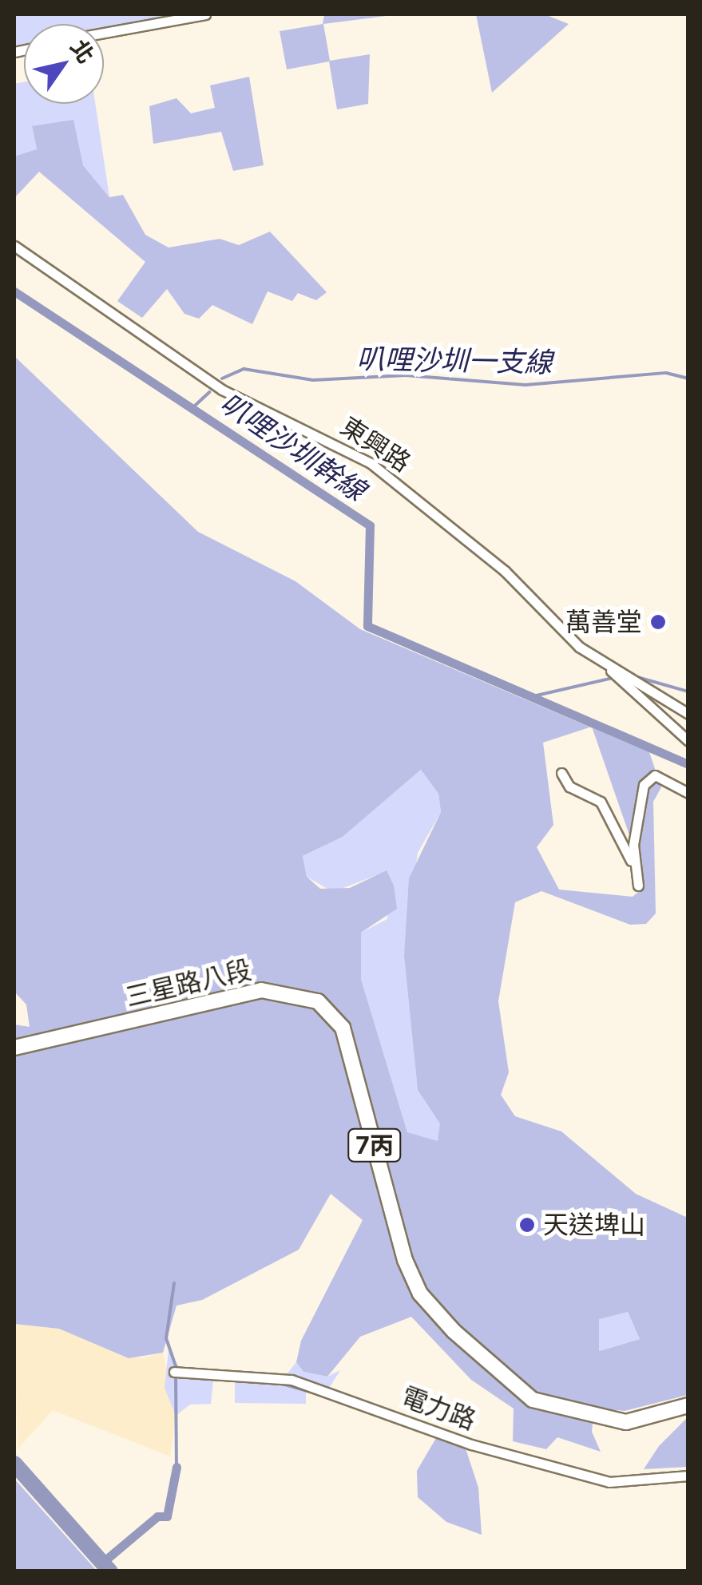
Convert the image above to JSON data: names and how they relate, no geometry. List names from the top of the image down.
{
  "streets": {
    "main road": ["三星路八段", "7丙"],
    "street": ["東興路", "電力路"]
  },
  "water": ["叭哩沙圳一支線", "叭哩沙圳幹線"],
  "places": ["萬善堂", "天送埤山"],
  "north": "top right"
}
